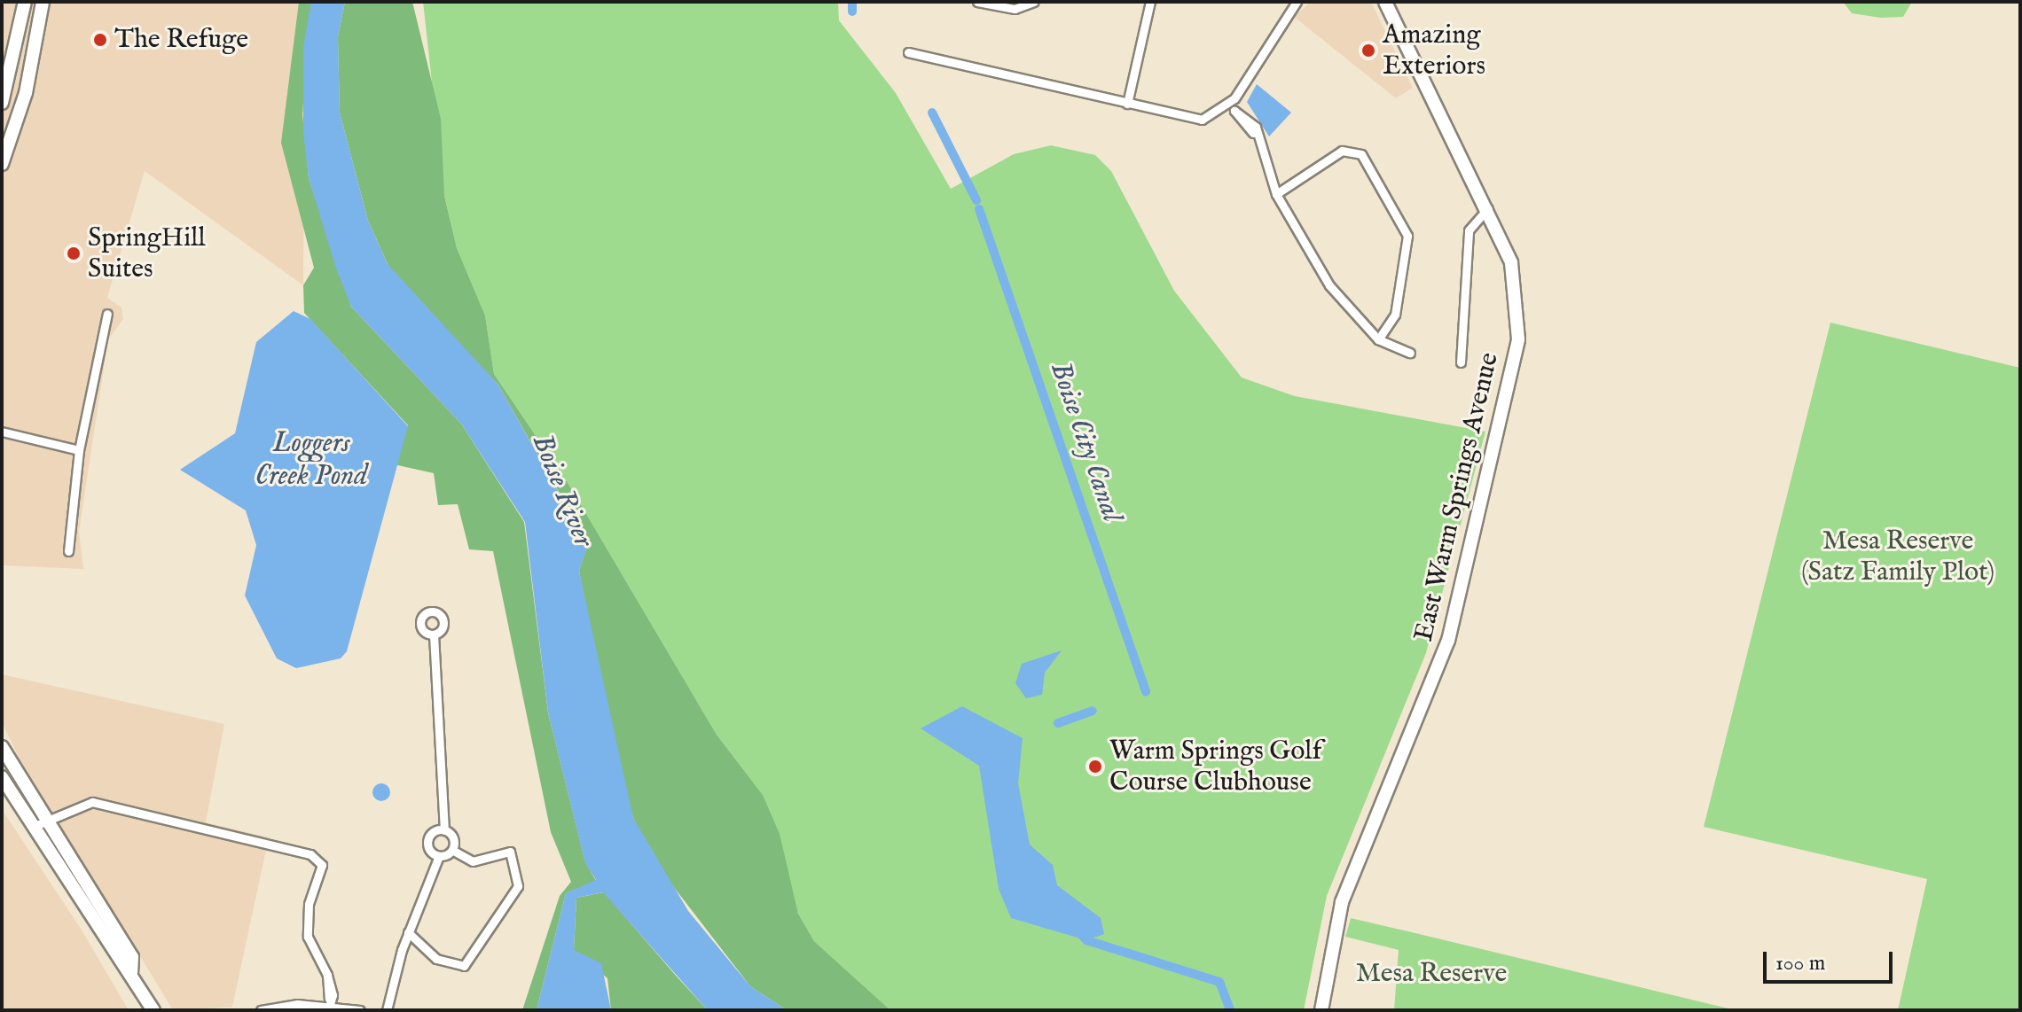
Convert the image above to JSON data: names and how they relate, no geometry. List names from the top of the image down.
{
  "streets": {
    "street": ["East Warm Springs Avenue"]
  },
  "water": ["Boise City Canal", "Loggers Creek Pond", "Boise River"],
  "parks": ["Mesa Reserve (Satz Family Plot)", "Mesa Reserve"],
  "places": [
    "The Refuge",
    "Amazing Exteriors",
    "SpringHill Suites",
    "Warm Springs Golf Course Clubhouse"
  ],
  "scale_bar": "100 m"
}
